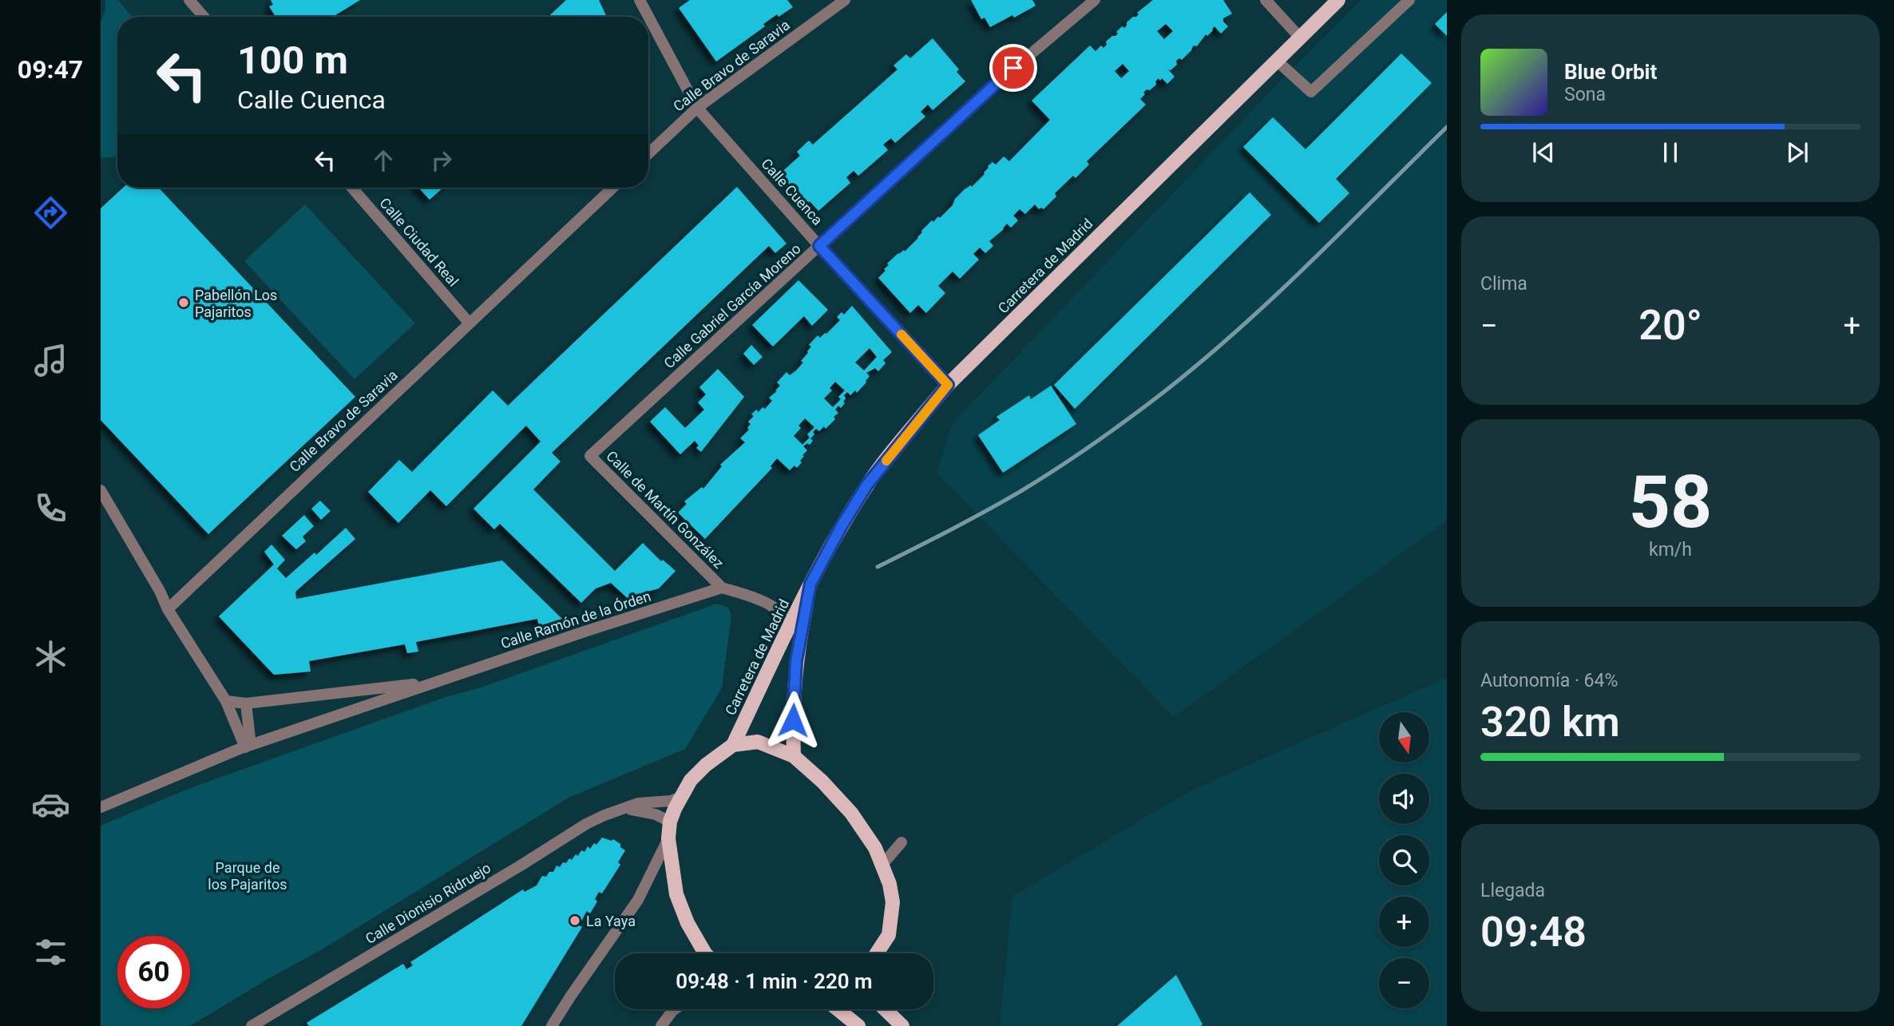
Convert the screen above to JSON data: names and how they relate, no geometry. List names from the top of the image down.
{
  "streets": {
    "main road": ["Carretera de Madrid"],
    "street": [
      "Calle Bravo de Saravia",
      "Calle Cuenca",
      "Calle Ciudad Real",
      "Calle Gabriel García Moreno",
      "Calle de Martín González",
      "Calle Ramón de la Órden",
      "Calle Dionisio Ridruejo"
    ]
  },
  "crossings": [
    ["Calle Bravo de Saravia", "Calle Cuenca"],
    ["Calle Bravo de Saravia", "Calle Ciudad Real"],
    ["Calle Cuenca", "Carretera de Madrid"],
    ["Calle Cuenca", "Calle Gabriel García Moreno"],
    ["Carretera de Madrid", "Calle de Martín González"],
    ["Calle Gabriel García Moreno", "Calle de Martín González"],
    ["Calle de Martín González", "Calle Ramón de la Órden"]
  ],
  "parks": ["Parque de los Pajaritos"],
  "places": ["Pabellón Los Pajaritos", "La Yaya"],
  "north": "bottom",
  "page": {
    "tabs": "09:47",
    "turn": ["100 m", "Calle Cuenca"],
    "song": ["Blue Orbit", "Sona"],
    "tile": [
      "Clima",
      ["58", "km/h"],
      ["Autonomía · 64%", "320 km"],
      ["Llegada", "09:48"]
    ],
    "heat": ["−", "20°", "+"],
    "map_buttons": ["+", "−"],
    "limit": "60",
    "trip": "09:48 · 1 min · 220 m"
  }
}
